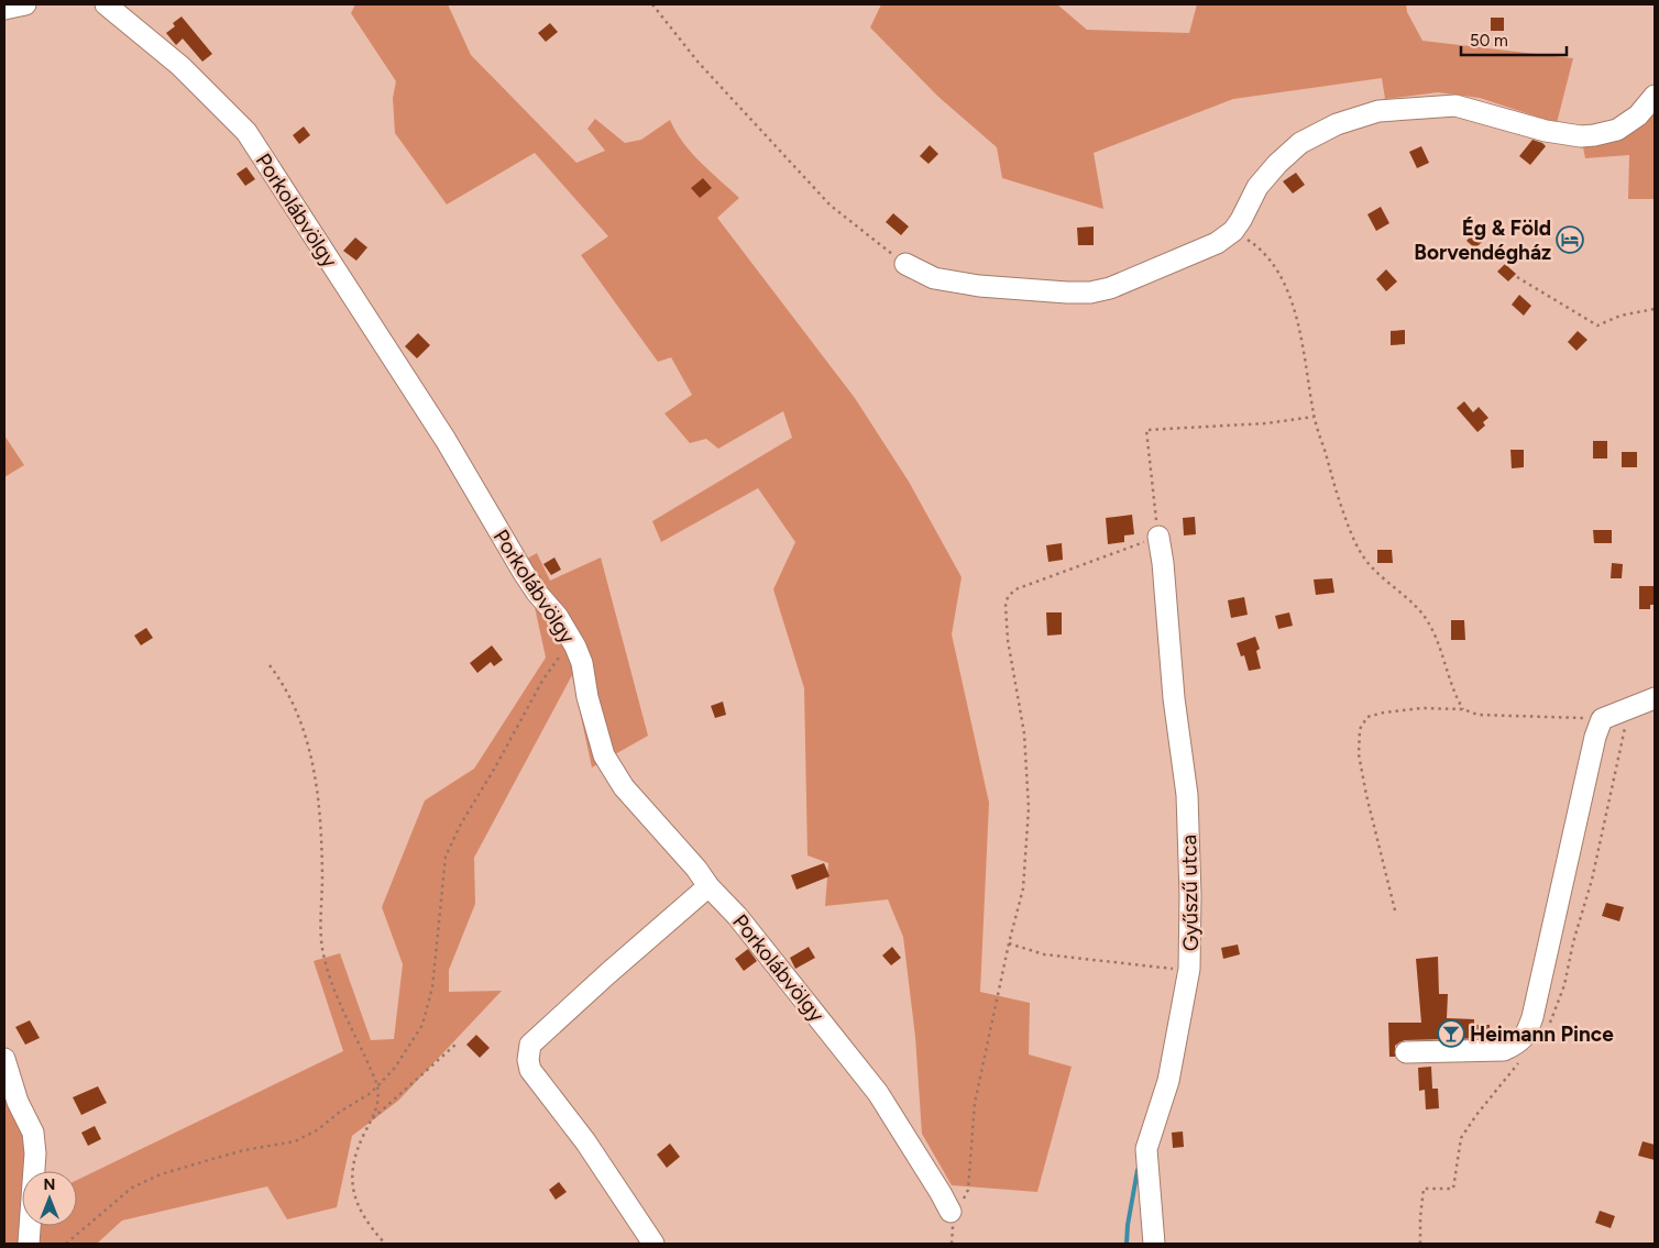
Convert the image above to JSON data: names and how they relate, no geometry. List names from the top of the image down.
{
  "streets": {
    "street": ["Porkolábvölgy", "Gyűszű utca"]
  },
  "places": {
    "hotel": ["Ég & Föld Borvendégház"],
    "bar": ["Heimann Pince"]
  },
  "scale_bar": "50 m",
  "north": "top"
}
